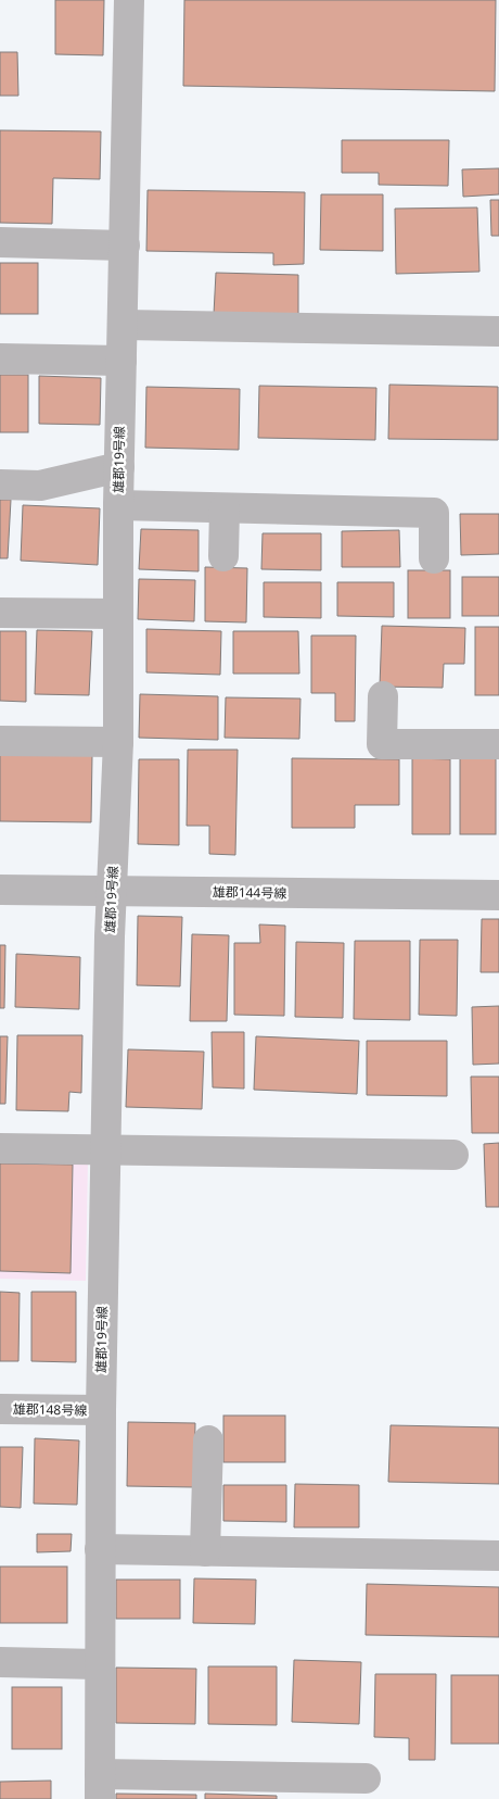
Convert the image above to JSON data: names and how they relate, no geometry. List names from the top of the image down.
{
  "streets": {
    "street": ["雄郡19号線", "雄郡144号線", "雄郡148号線"]
  },
  "crossings": [
    ["雄郡19号線", "雄郡144号線"],
    ["雄郡19号線", "雄郡148号線"]
  ]
}
